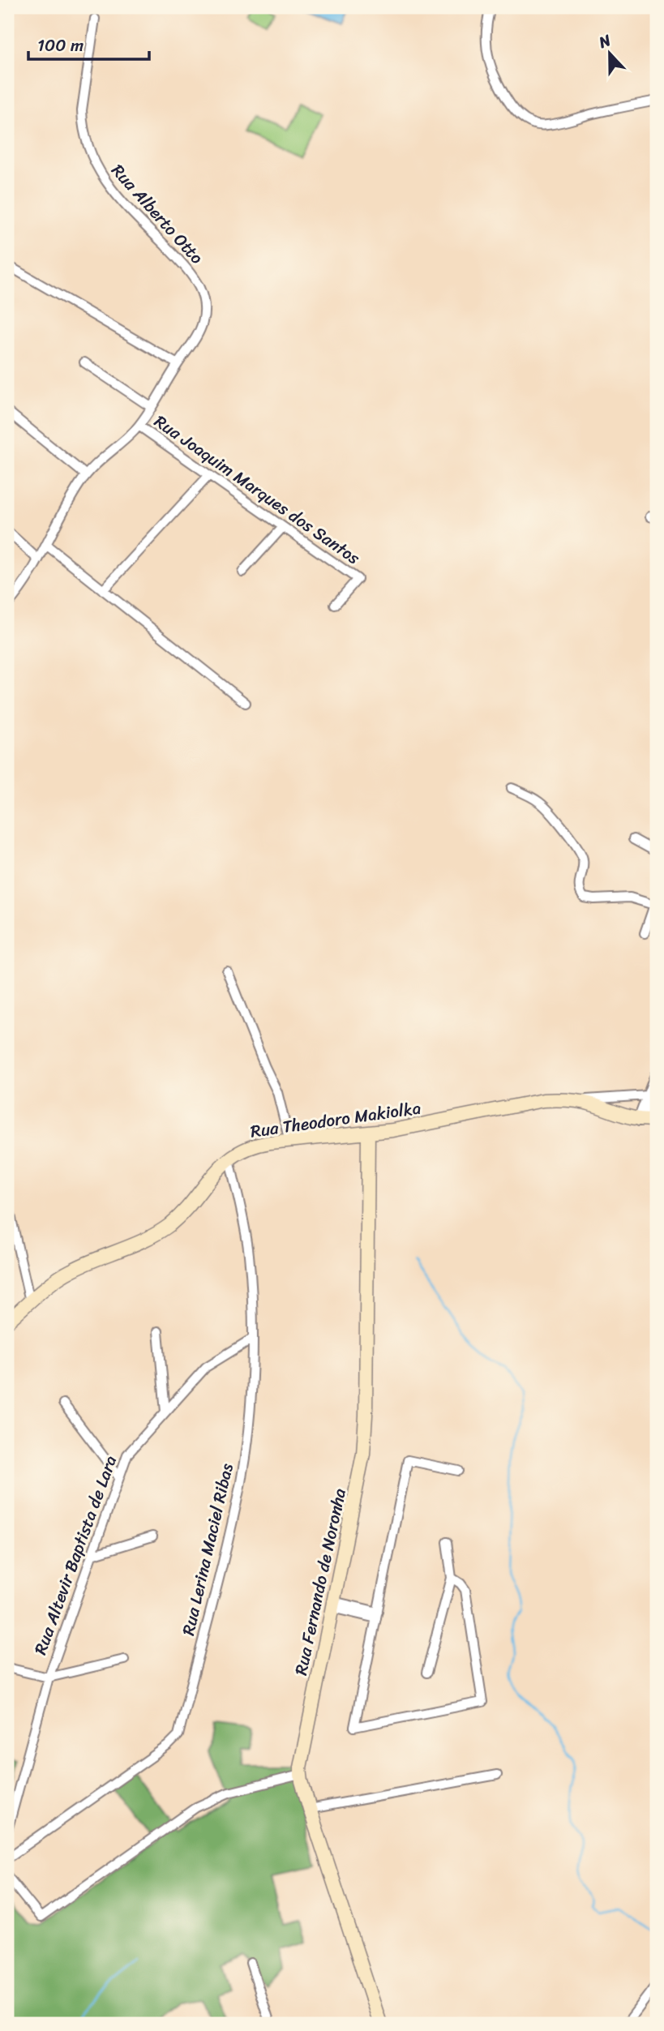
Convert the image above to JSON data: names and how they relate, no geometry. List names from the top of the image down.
{
  "streets": {
    "main road": ["Rua Theodoro Makiolka", "Rua Fernando de Noronha"],
    "street": [
      "Rua Alberto Otto",
      "Rua Joaquim Marques dos Santos",
      "Rua Lerina Maciel Ribas",
      "Rua Altevir Baptista de Lara"
    ]
  },
  "crossings": [
    ["Rua Alberto Otto", "Rua Joaquim Marques dos Santos"],
    ["Rua Theodoro Makiolka", "Rua Lerina Maciel Ribas"],
    ["Rua Theodoro Makiolka", "Rua Fernando de Noronha"],
    ["Rua Lerina Maciel Ribas", "Rua Altevir Baptista de Lara"]
  ],
  "scale_bar": "100 m",
  "north": "top"
}
